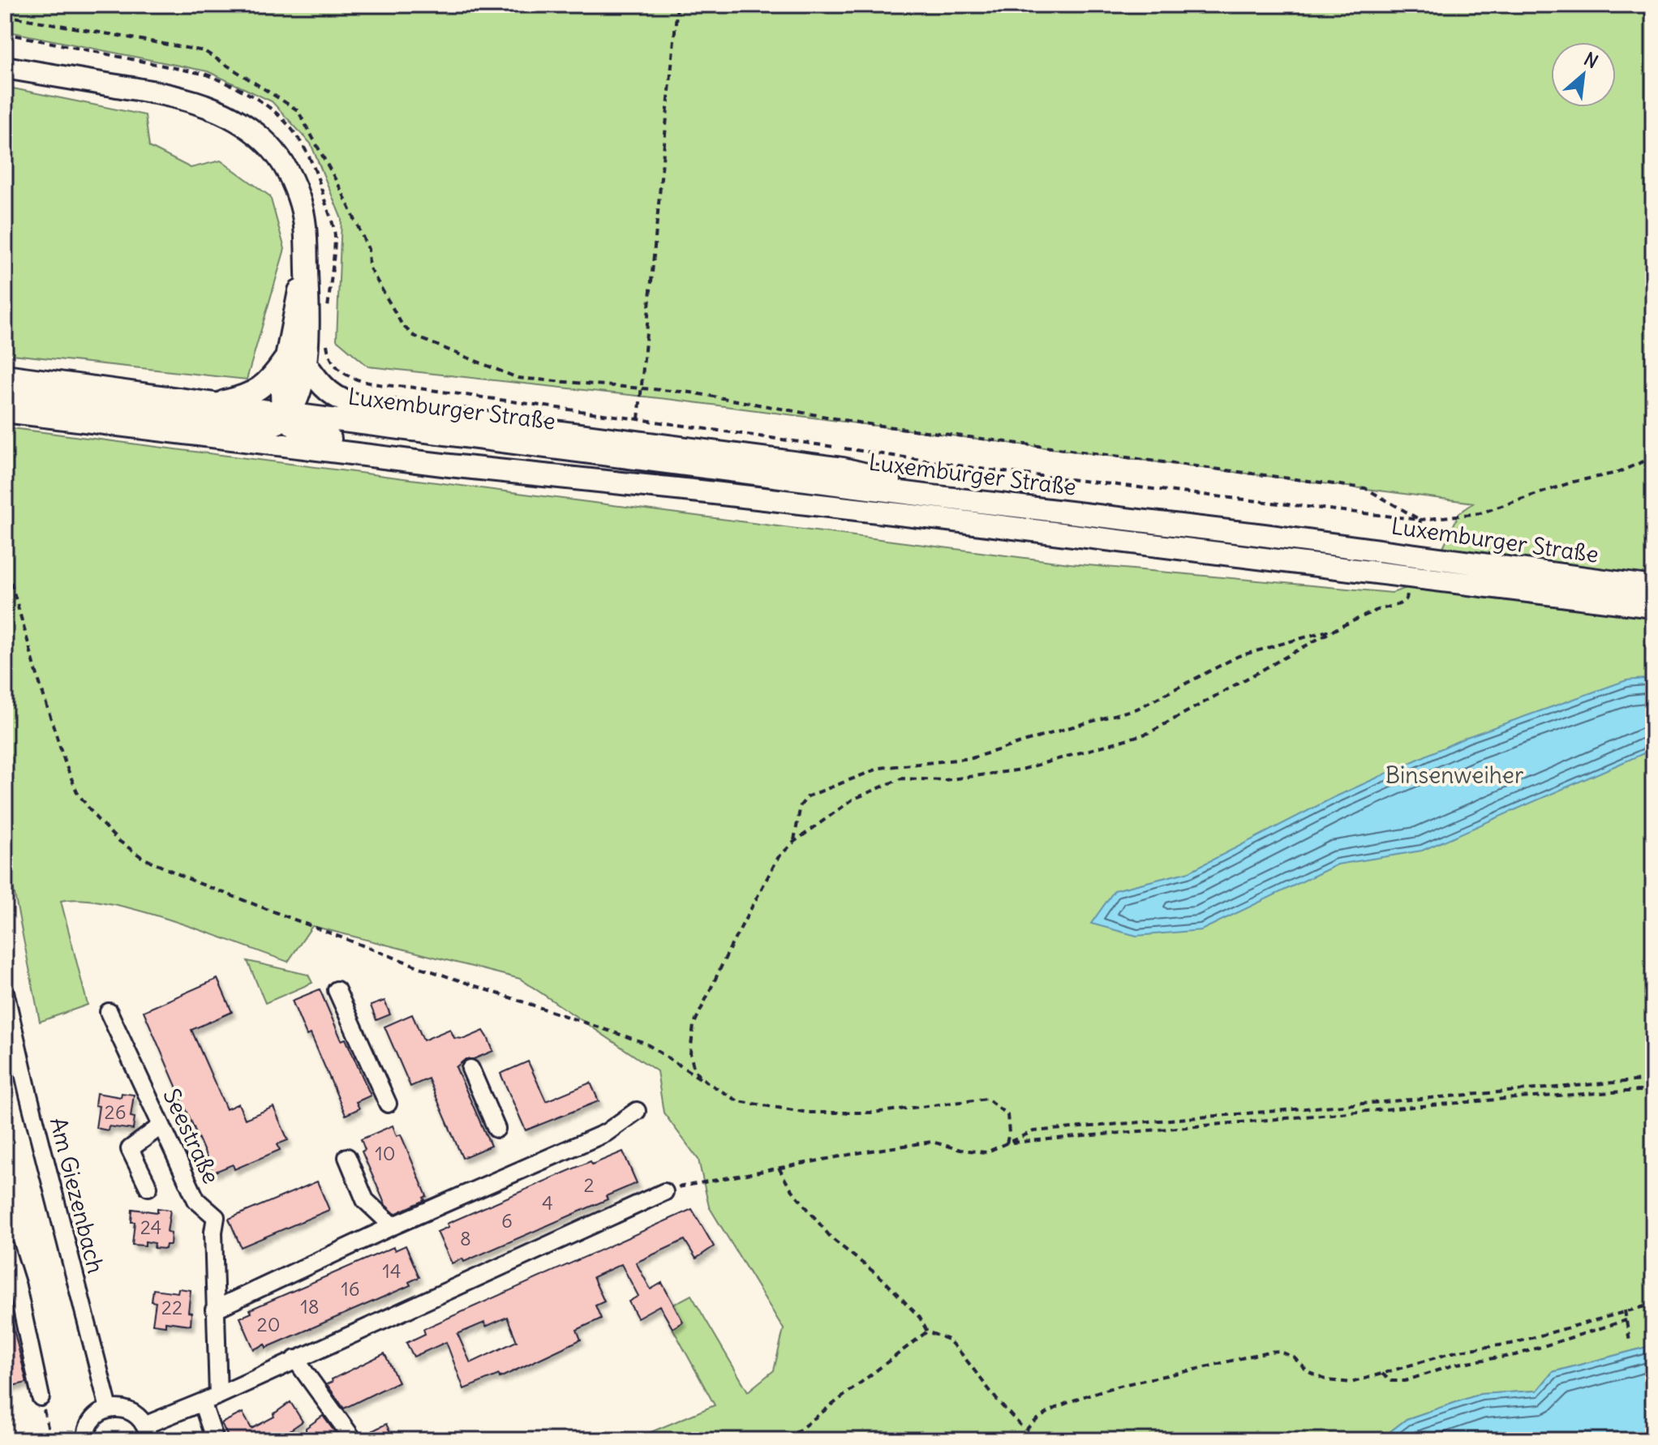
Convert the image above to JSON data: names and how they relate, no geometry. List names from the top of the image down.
{
  "streets": {
    "main road": ["Luxemburger Straße"],
    "street": ["Seestraße", "Am Giezenbach"]
  },
  "parks": ["Binsenweiher"],
  "house_numbers": [
    "26",
    "10",
    "2",
    "4",
    "6",
    "24",
    "8",
    "14",
    "16",
    "18",
    "22",
    "20"
  ],
  "north": "top right"
}
